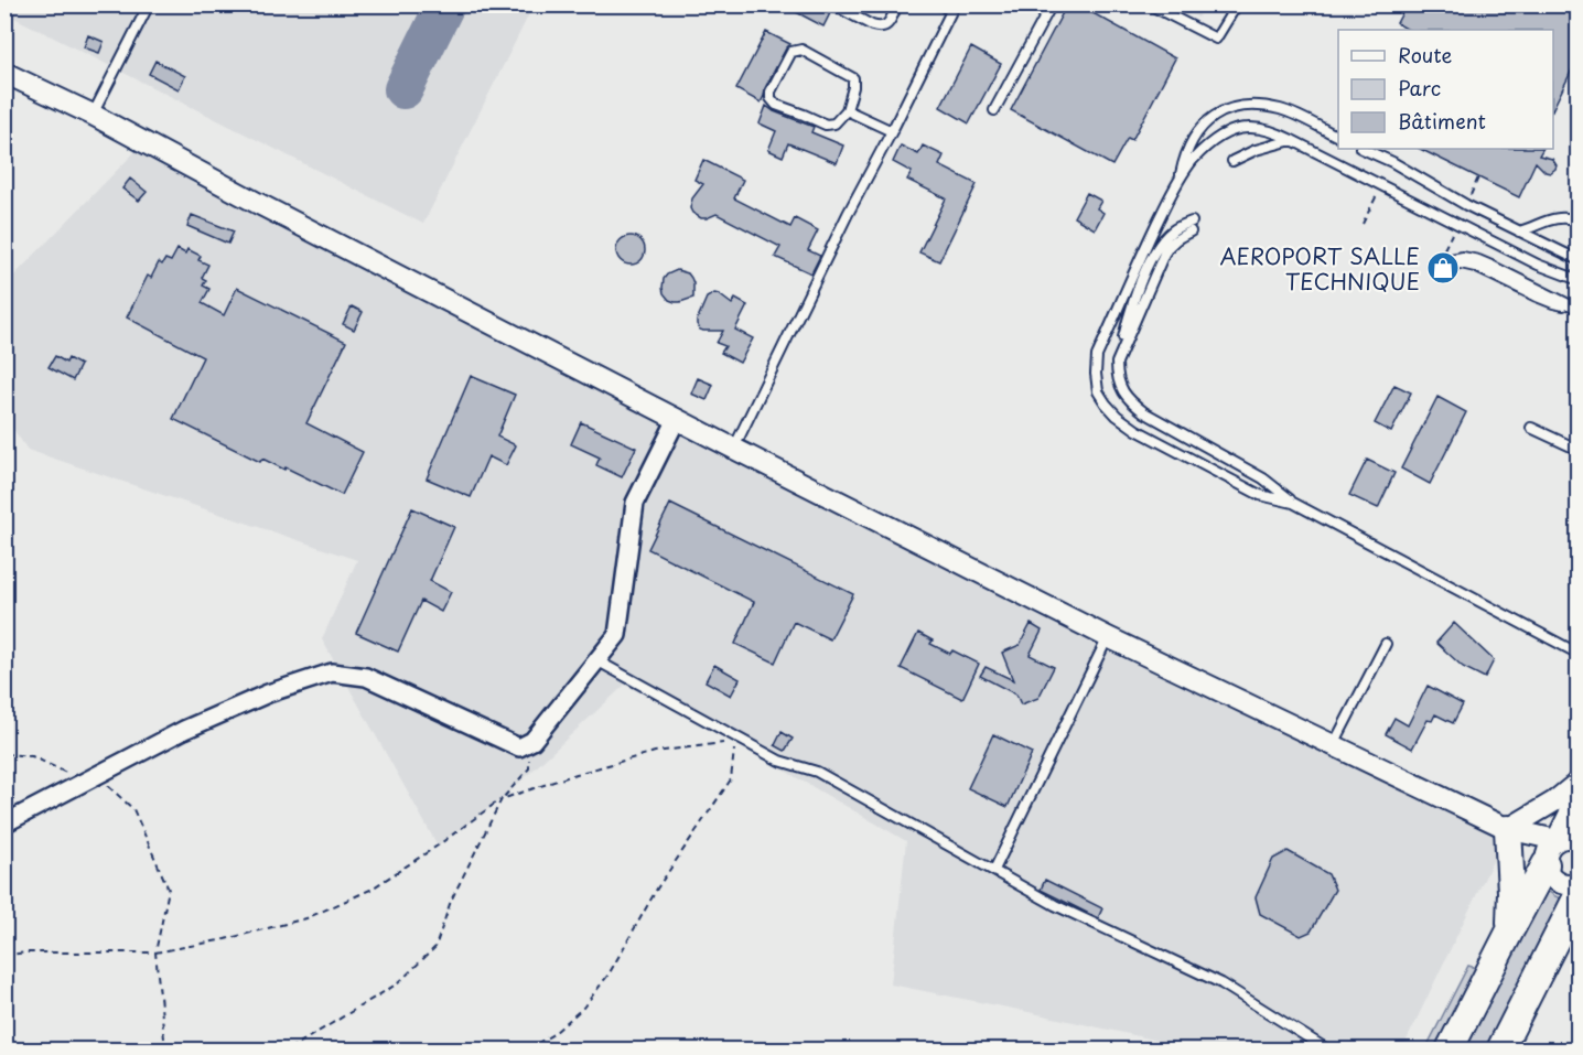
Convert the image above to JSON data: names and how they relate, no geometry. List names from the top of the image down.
{
  "places": {
    "shop": ["AEROPORT SALLE TECHNIQUE"]
  },
  "legend": ["Route", "Parc", "Bâtiment"]
}
